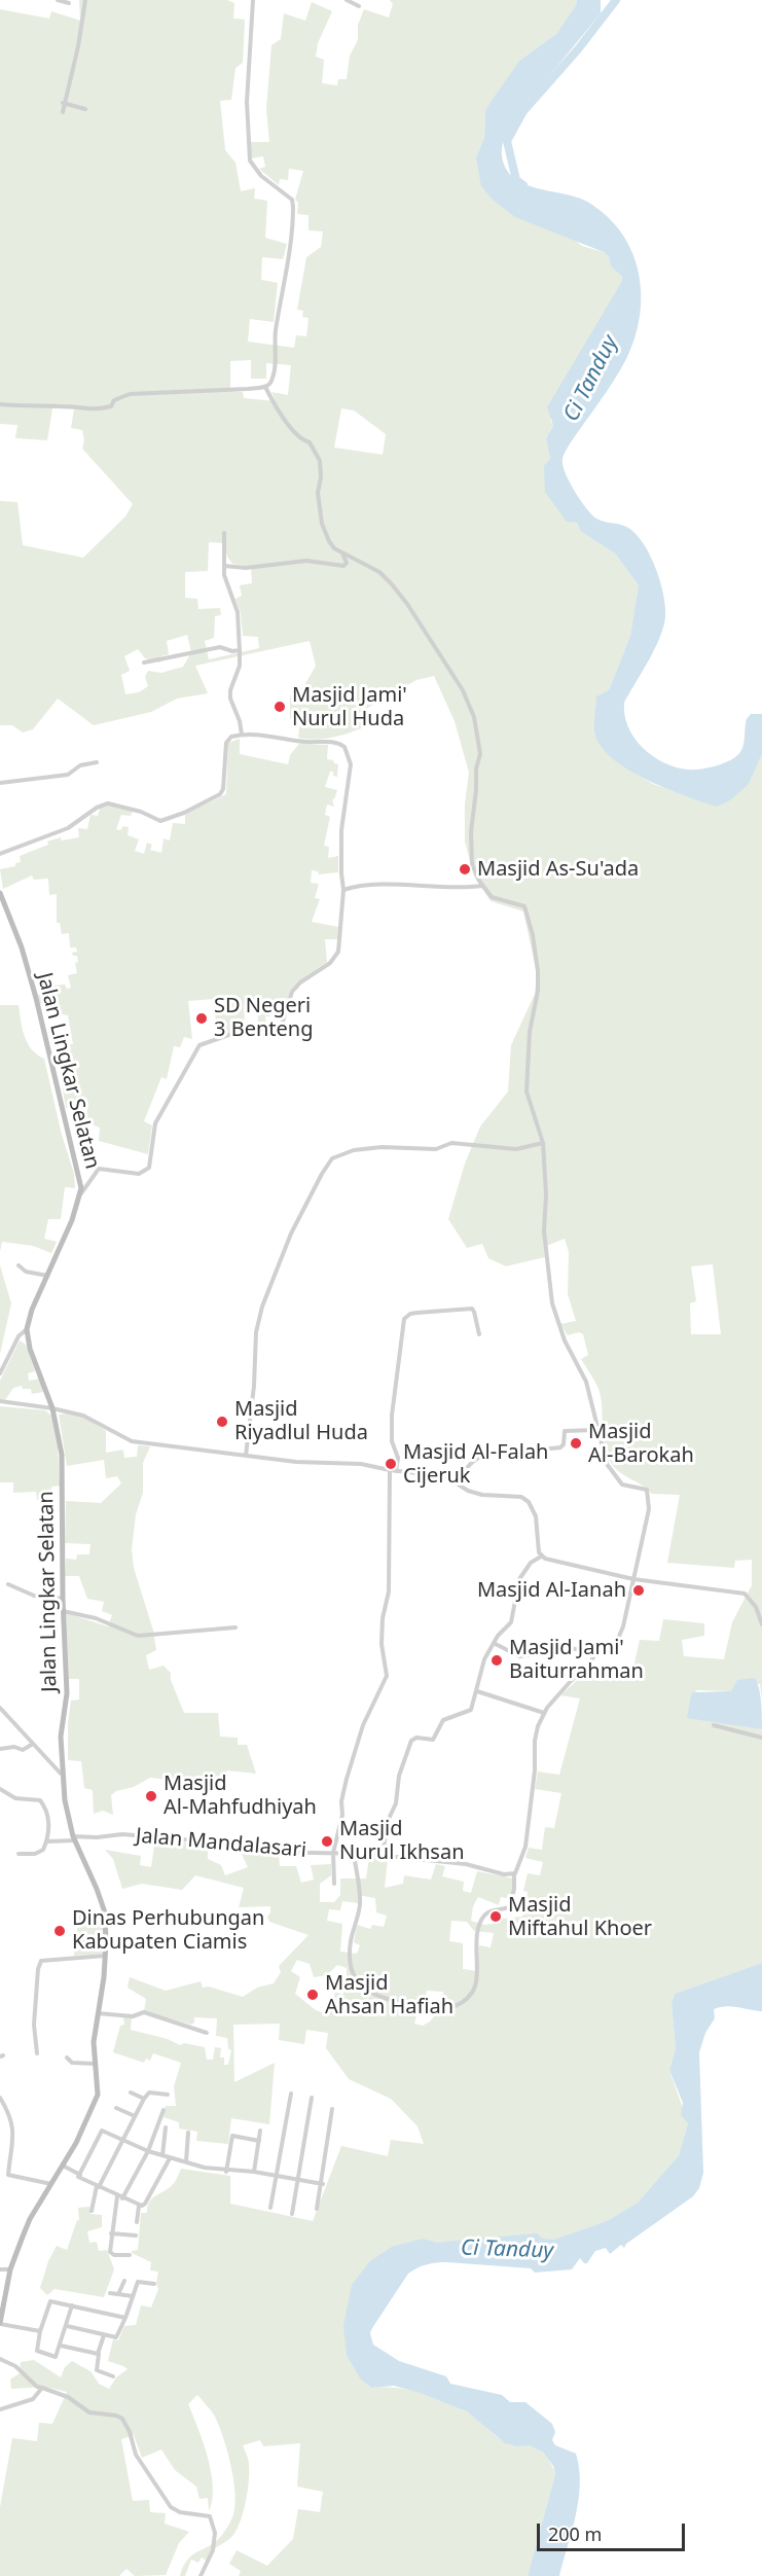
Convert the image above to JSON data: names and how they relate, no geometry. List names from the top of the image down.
{
  "streets": {
    "street": ["Jalan Lingkar Selatan", "Jalan Mandalasari"]
  },
  "crossings": [
    ["Jalan Lingkar Selatan", "Jalan Mandalasari"]
  ],
  "water": ["Ci Tanduy"],
  "places": [
    "Masjid Jami' Nurul Huda",
    "Masjid As-Su'ada",
    "SD Negeri 3 Benteng",
    "Masjid Riyadlul Huda",
    "Masjid Al-Barokah",
    "Masjid Al-Falah Cijeruk",
    "Masjid Al-Ianah",
    "Masjid Jami' Baiturrahman",
    "Masjid Al-Mahfudhiyah",
    "Masjid Nurul Ikhsan",
    "Masjid Miftahul Khoer",
    "Dinas Perhubungan Kabupaten Ciamis",
    "Masjid Ahsan Hafiah"
  ],
  "scale_bar": "200 m"
}
